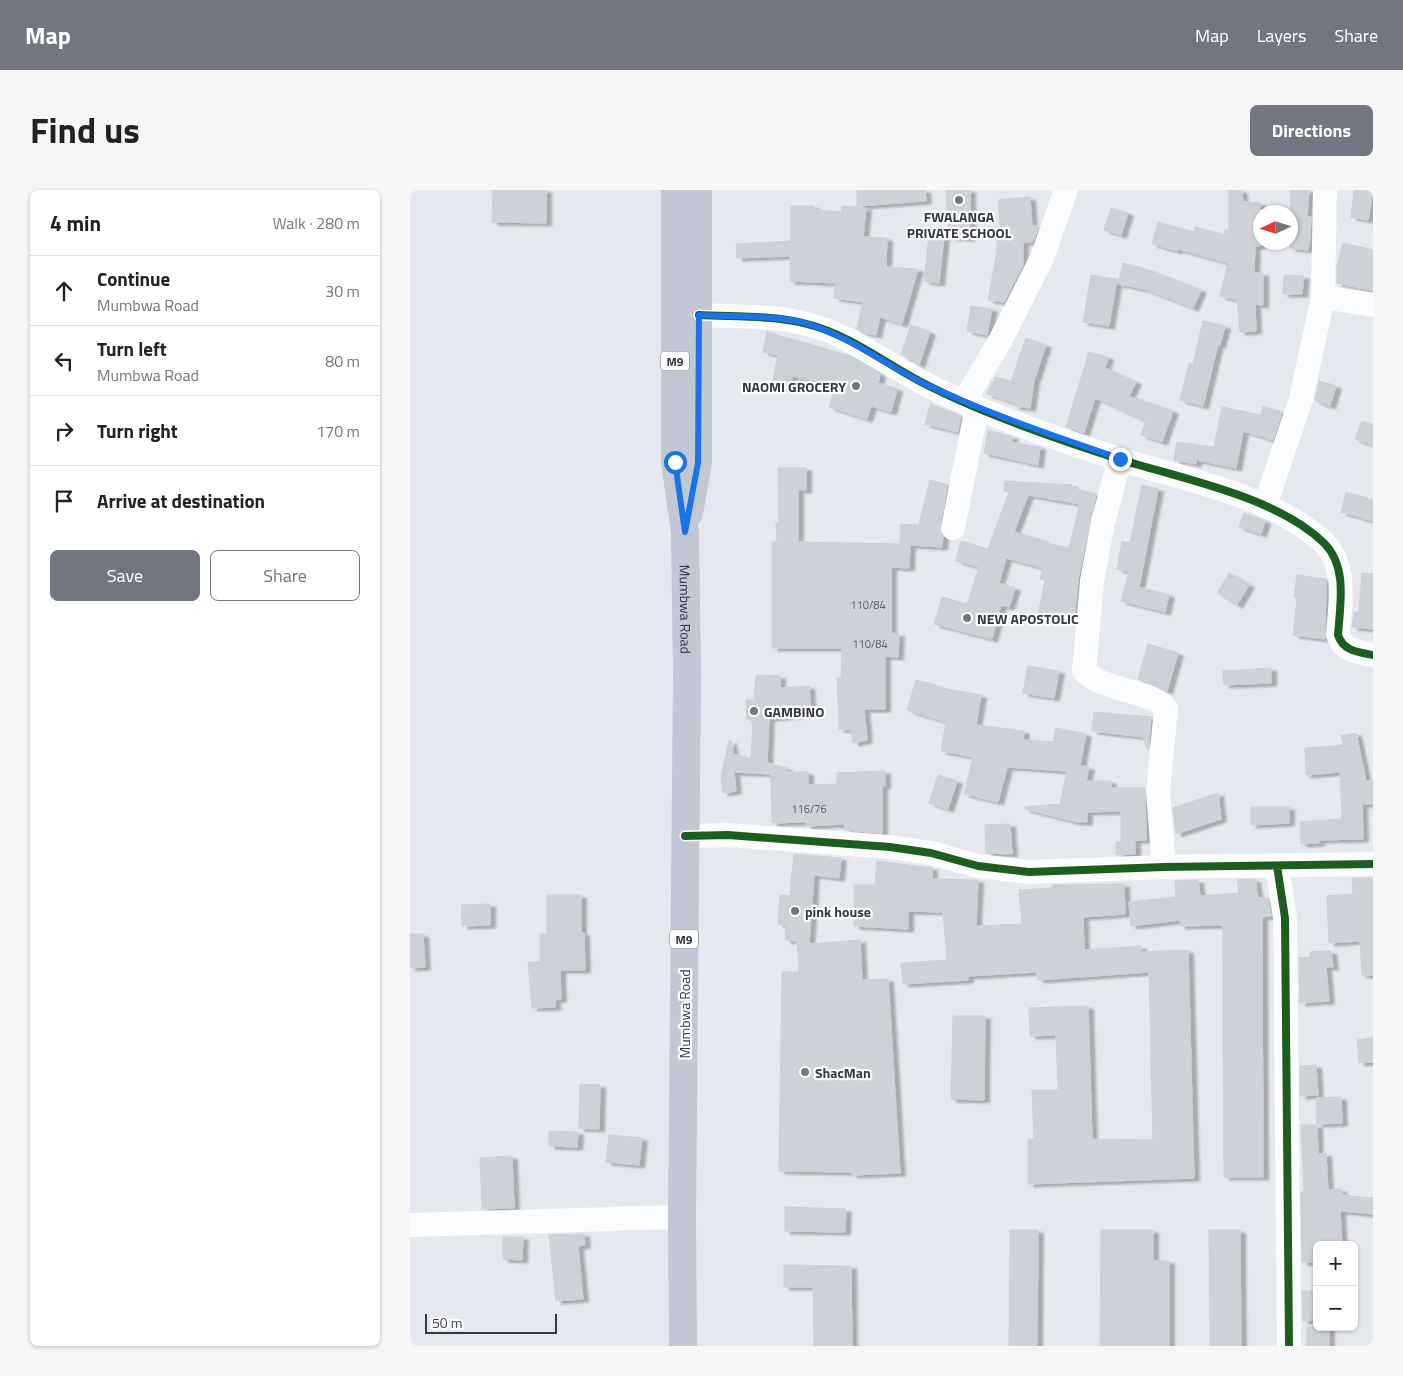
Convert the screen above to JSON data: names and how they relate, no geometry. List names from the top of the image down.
{
  "streets": {
    "main road": ["M9", "Mumbwa Road"]
  },
  "places": [
    "FWALANGA PRIVATE SCHOOL",
    "NAOMI GROCERY",
    "NEW APOSTOLIC",
    "GAMBINO",
    "pink house",
    "ShacMan"
  ],
  "house_numbers": ["110/84", "110/84", "116/76"],
  "scale_bar": "50 m",
  "north": "left",
  "page": {
    "header": "Map",
    "nav": ["Map", "Layers", "Share"],
    "title": "Find us",
    "buttons": [
      "Directions",
      ["Save", "Share"]
    ],
    "heading": ["4 min", "Walk · 280 m"],
    "list": [
      ["Continue", "Mumbwa Road", "30 m"],
      ["Turn left", "Mumbwa Road", "80 m"],
      ["Turn right", "170 m"],
      "Arrive at destination"
    ],
    "map_buttons": ["+", "−"],
    "scale": "50 m"
  }
}
